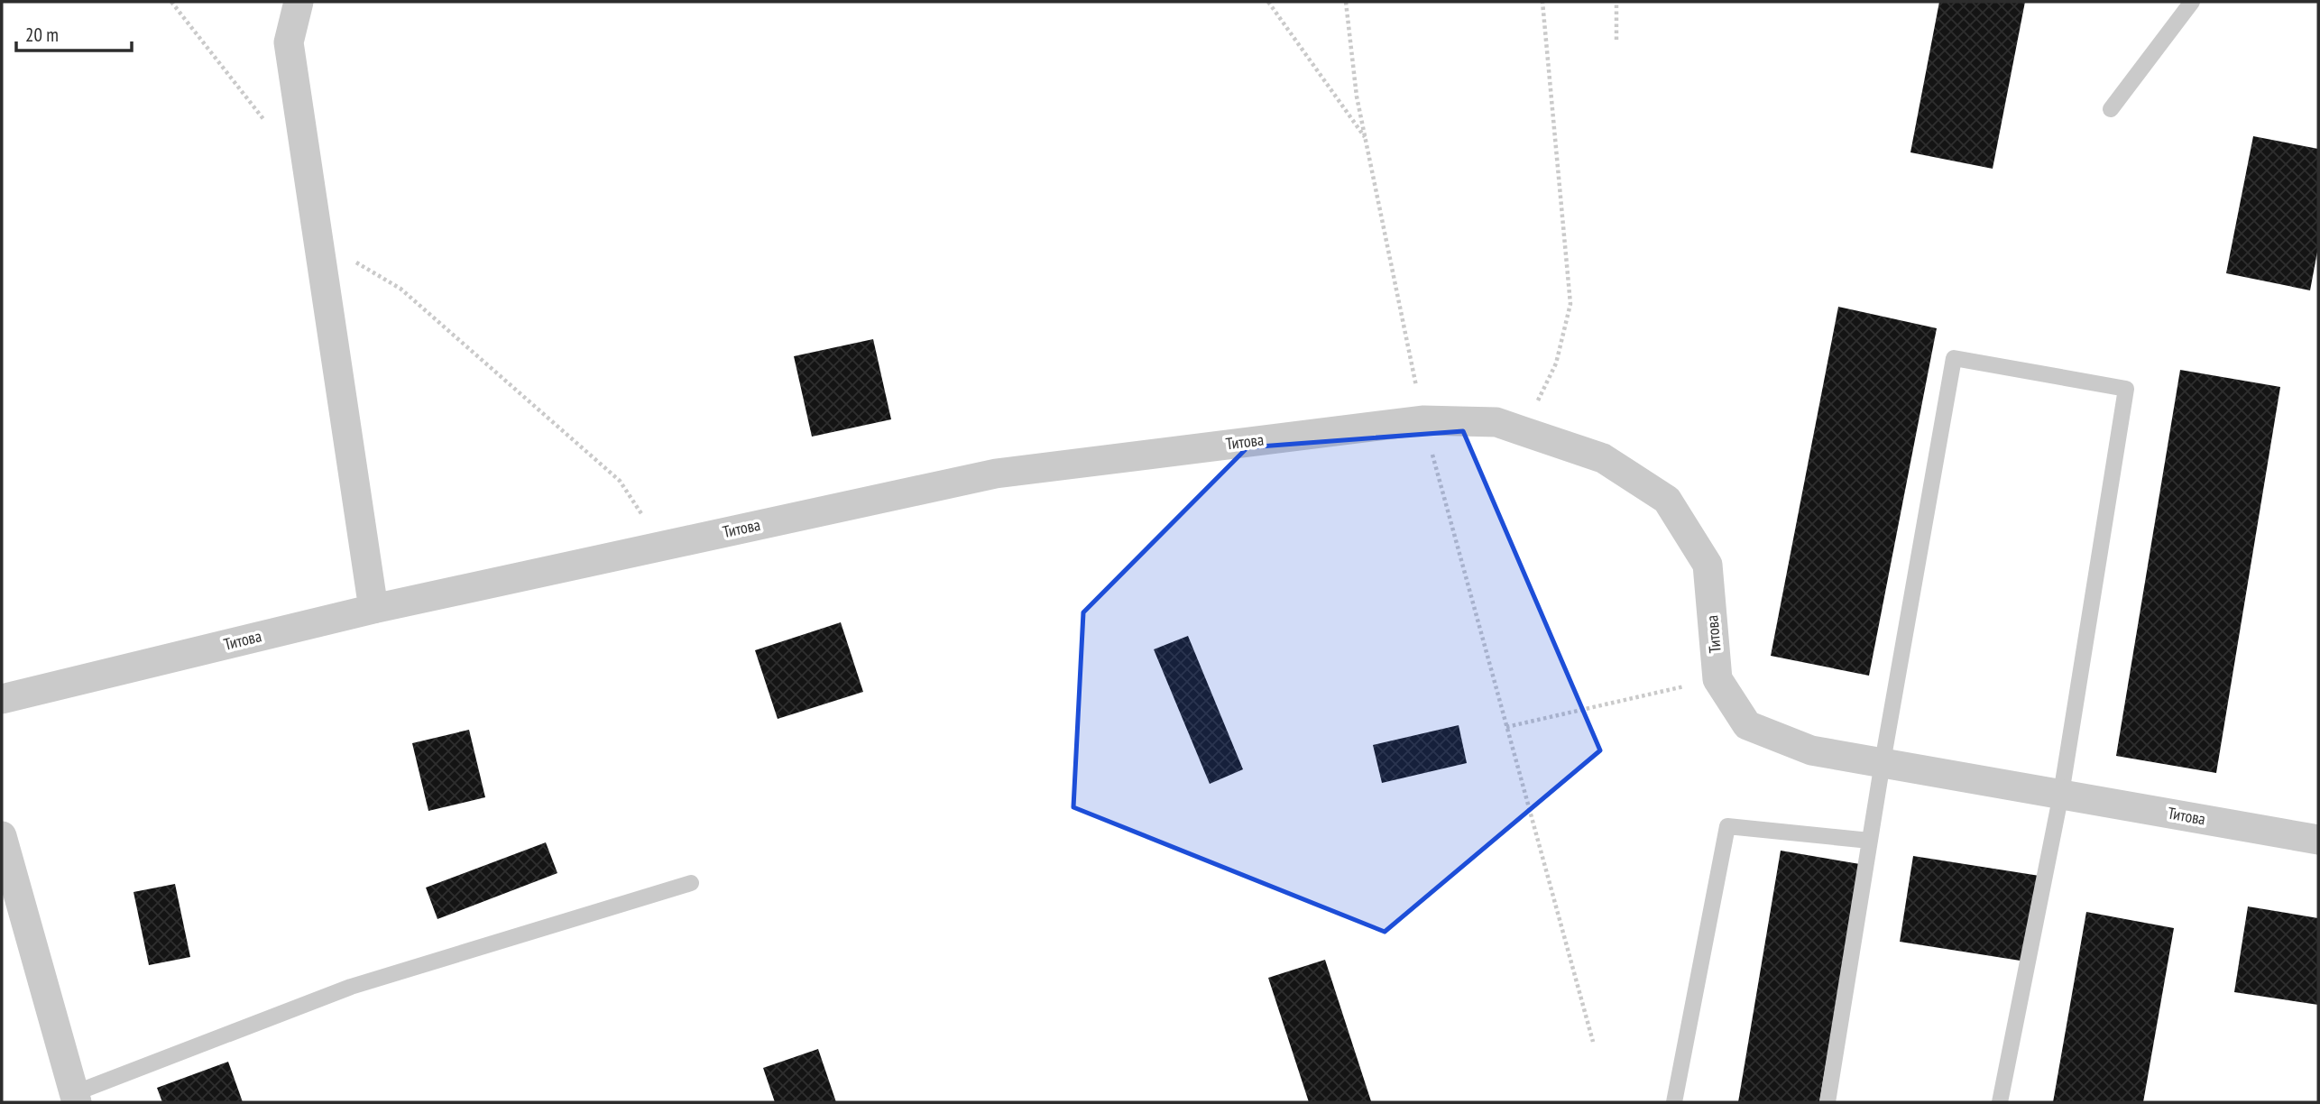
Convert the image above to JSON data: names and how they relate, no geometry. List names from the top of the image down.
{
  "streets": {
    "street": ["Титова"]
  },
  "scale_bar": "20 m"
}
